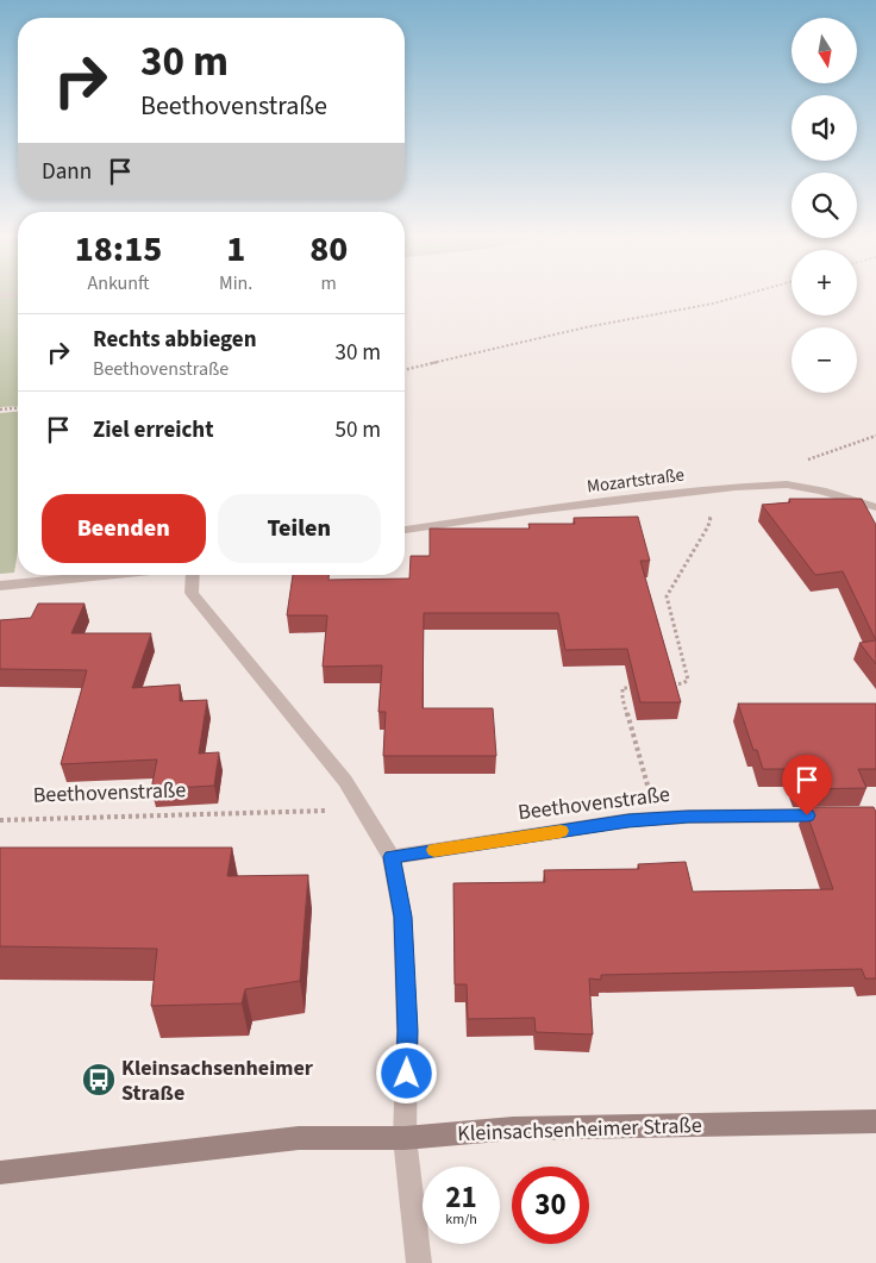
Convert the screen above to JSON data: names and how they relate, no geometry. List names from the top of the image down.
{
  "streets": {
    "main road": ["Kleinsachsenheimer Straße"],
    "street": ["Mozartstraße", "Beethovenstraße"]
  },
  "places": {
    "bus stop": ["Kleinsachsenheimer Straße"]
  },
  "north": "bottom",
  "page": {
    "map_buttons": ["+", "−"],
    "turn": ["30 m", "Beethovenstraße"],
    "then": "Dann",
    "eta": [
      "18:15",
      "Ankunft",
      "1",
      "Min.",
      "80",
      "m"
    ],
    "list": [
      {
        "name": "Rechts abbiegen",
        "note": "Beethovenstraße",
        "value": "30 m"
      },
      {
        "name": "Ziel erreicht",
        "value": "50 m"
      }
    ],
    "buttons": ["Beenden", "Teilen"],
    "speed": "21 km/h",
    "limit": "30"
  }
}
